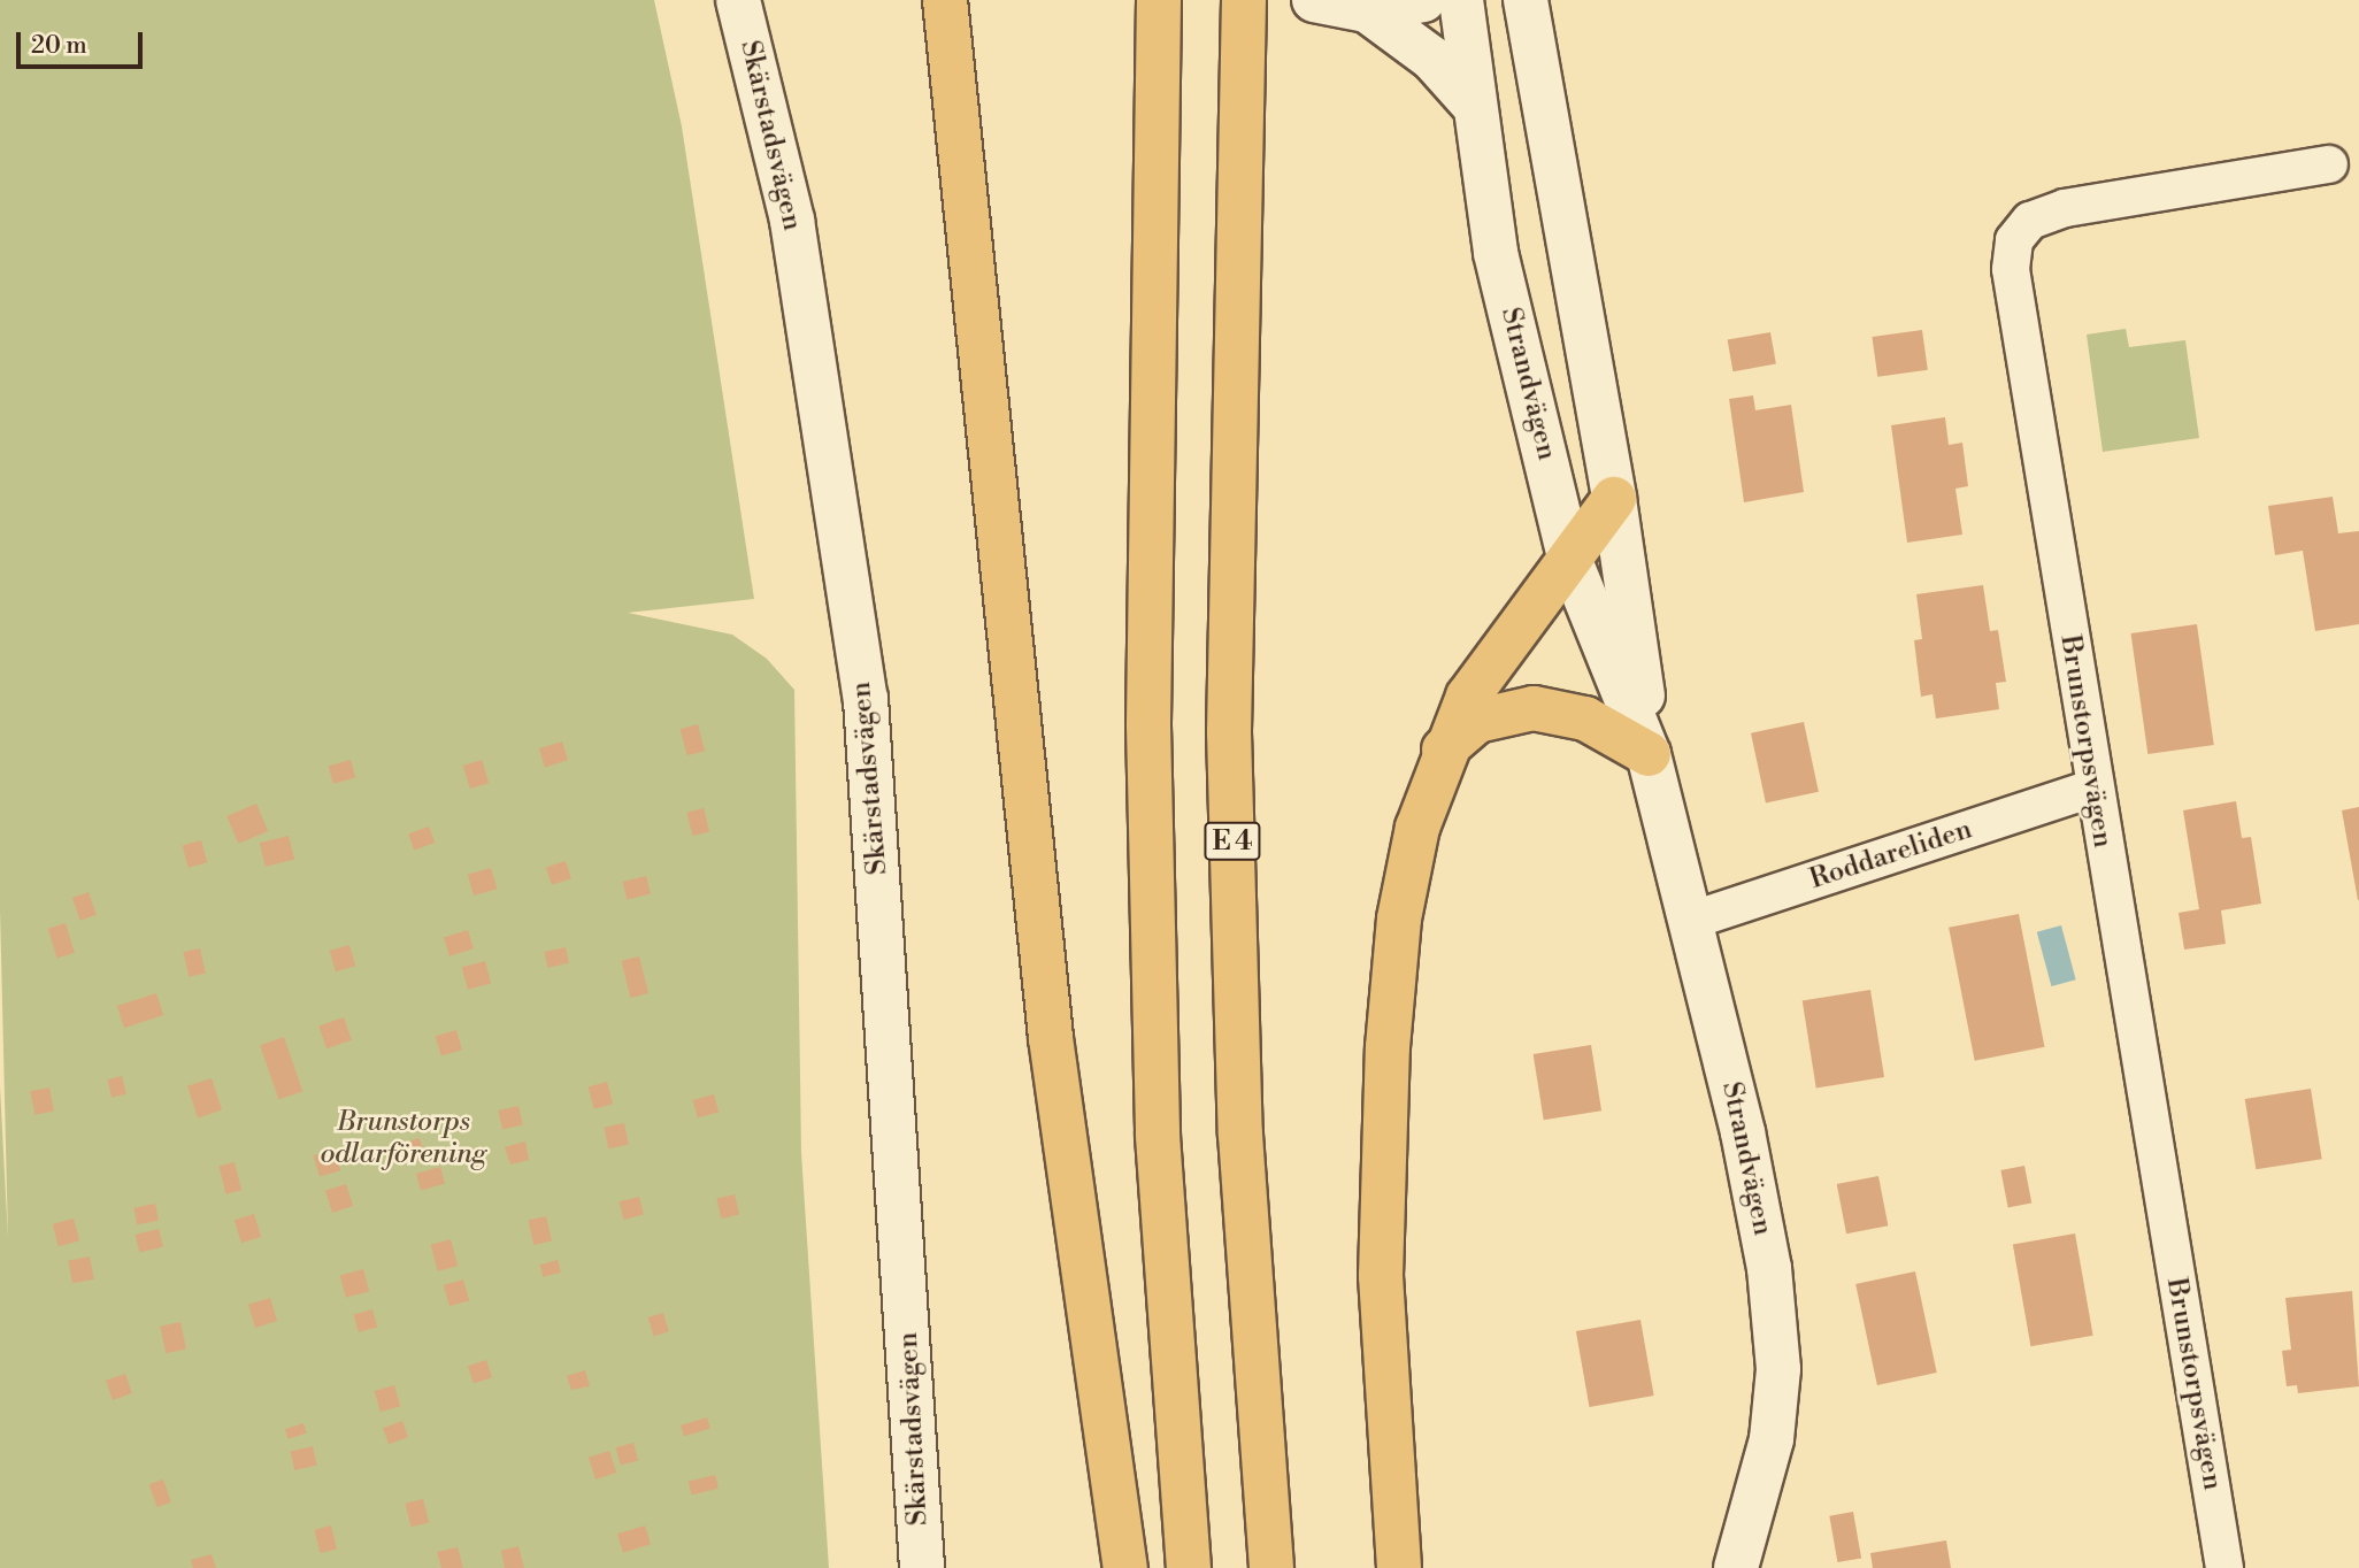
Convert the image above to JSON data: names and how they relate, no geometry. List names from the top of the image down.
{
  "streets": {
    "highway": ["E 4"],
    "main road": ["Skärstadsvägen", "Strandvägen"],
    "street": ["Brunstorpsvägen", "Roddareliden"]
  },
  "crossings": [
    ["Strandvägen", "Roddareliden"],
    ["Brunstorpsvägen", "Roddareliden"]
  ],
  "parks": ["Brunstorps odlarförening"],
  "scale_bar": "20 m"
}
